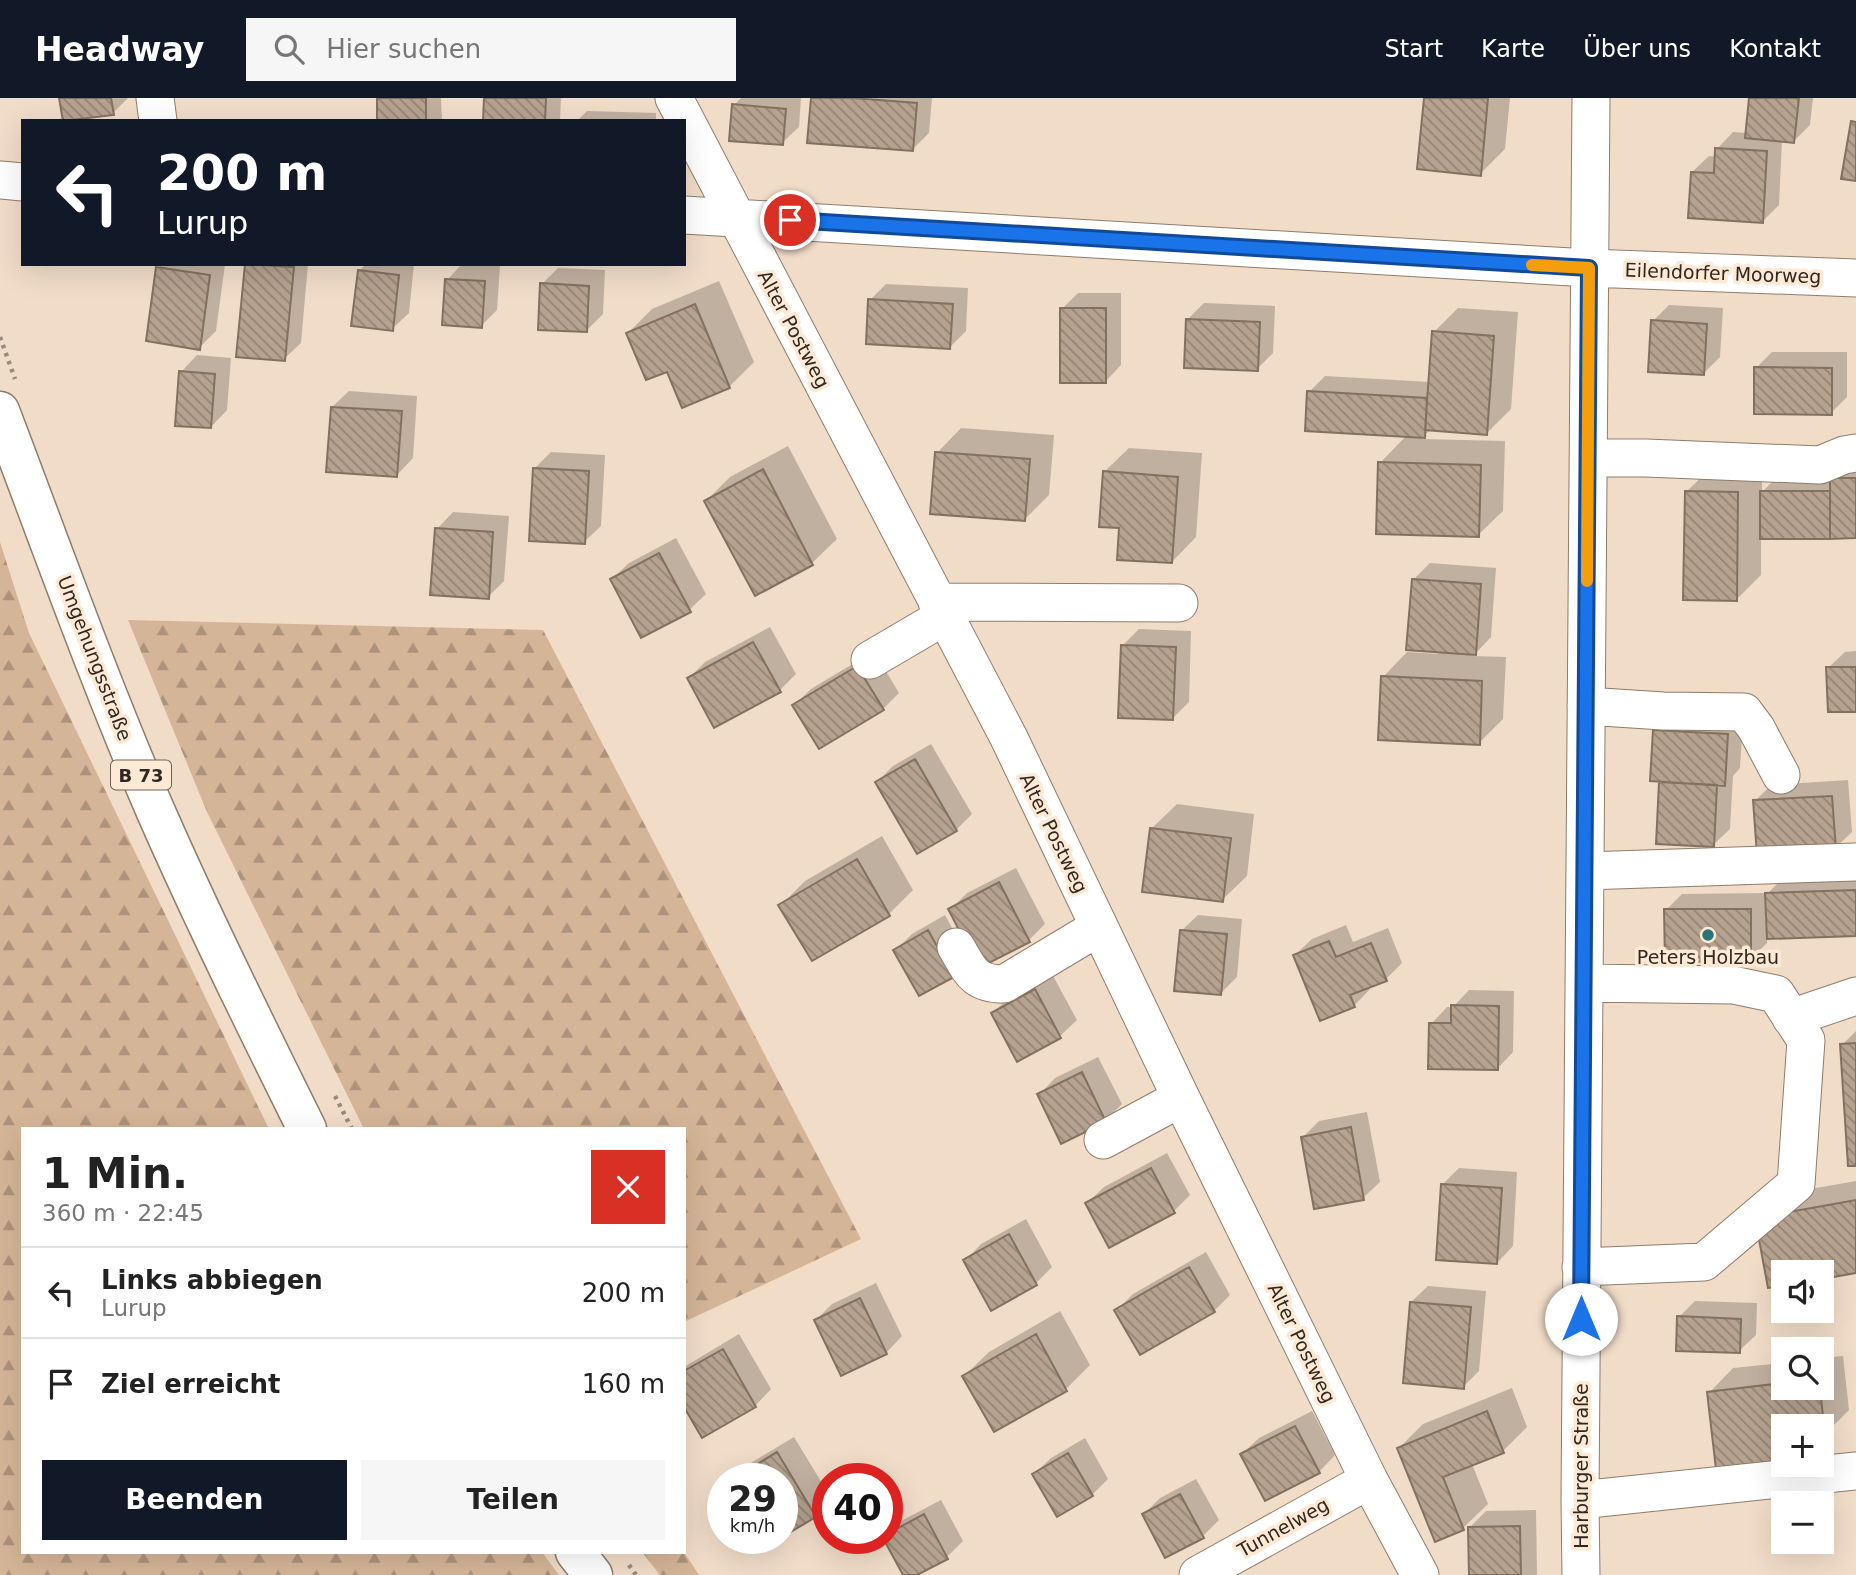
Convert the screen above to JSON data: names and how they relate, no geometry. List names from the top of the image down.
{
  "streets": {
    "main road": ["Umgehungsstraße", "B 73"],
    "street": [
      "Eilendorfer Moorweg",
      "Alter Postweg",
      "Harburger Straße",
      "Tunnelweg"
    ]
  },
  "crossings": [
    ["Eilendorfer Moorweg", "Alter Postweg"],
    ["Eilendorfer Moorweg", "Harburger Straße"],
    ["Alter Postweg", "Tunnelweg"]
  ],
  "places": ["Peters Holzbau"],
  "page": {
    "header": "Headway",
    "search": "Hier suchen",
    "nav": [
      "Start",
      "Karte",
      "Über uns",
      "Kontakt"
    ],
    "turn": ["200 m", "Lurup"],
    "heading": ["1 Min.", "360 m · 22:45"],
    "list": [
      {
        "name": "Links abbiegen",
        "note": "Lurup",
        "value": "200 m"
      },
      {
        "name": "Ziel erreicht",
        "value": "160 m"
      }
    ],
    "map_buttons": ["+", "−"],
    "buttons": ["Beenden", "Teilen"],
    "speed": "29 km/h",
    "limit": "40"
  }
}
